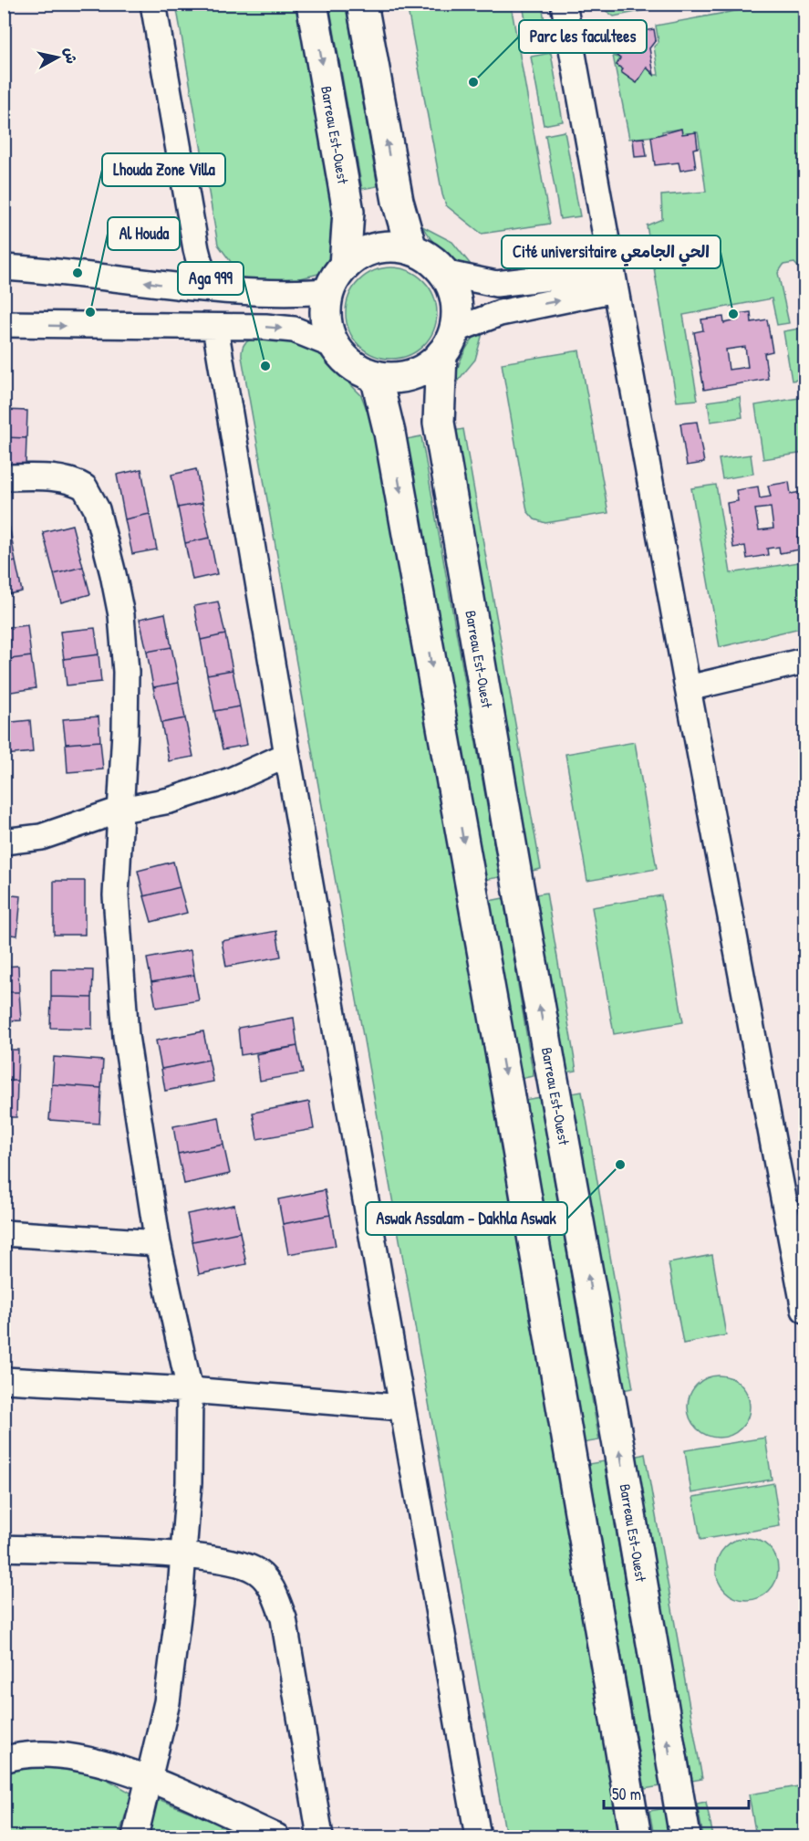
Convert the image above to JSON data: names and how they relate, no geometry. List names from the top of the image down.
{
  "streets": {
    "main road": ["Barreau Est-Ouest"]
  },
  "places": [
    "Parc les facultees",
    "Lhouda Zone Villa",
    "Al Houda",
    "Cité universitaire الحي الجامعي",
    "Aga 999",
    "Aswak Assalam - Dakhla Aswak"
  ],
  "scale_bar": "50 m",
  "north": "right"
}
